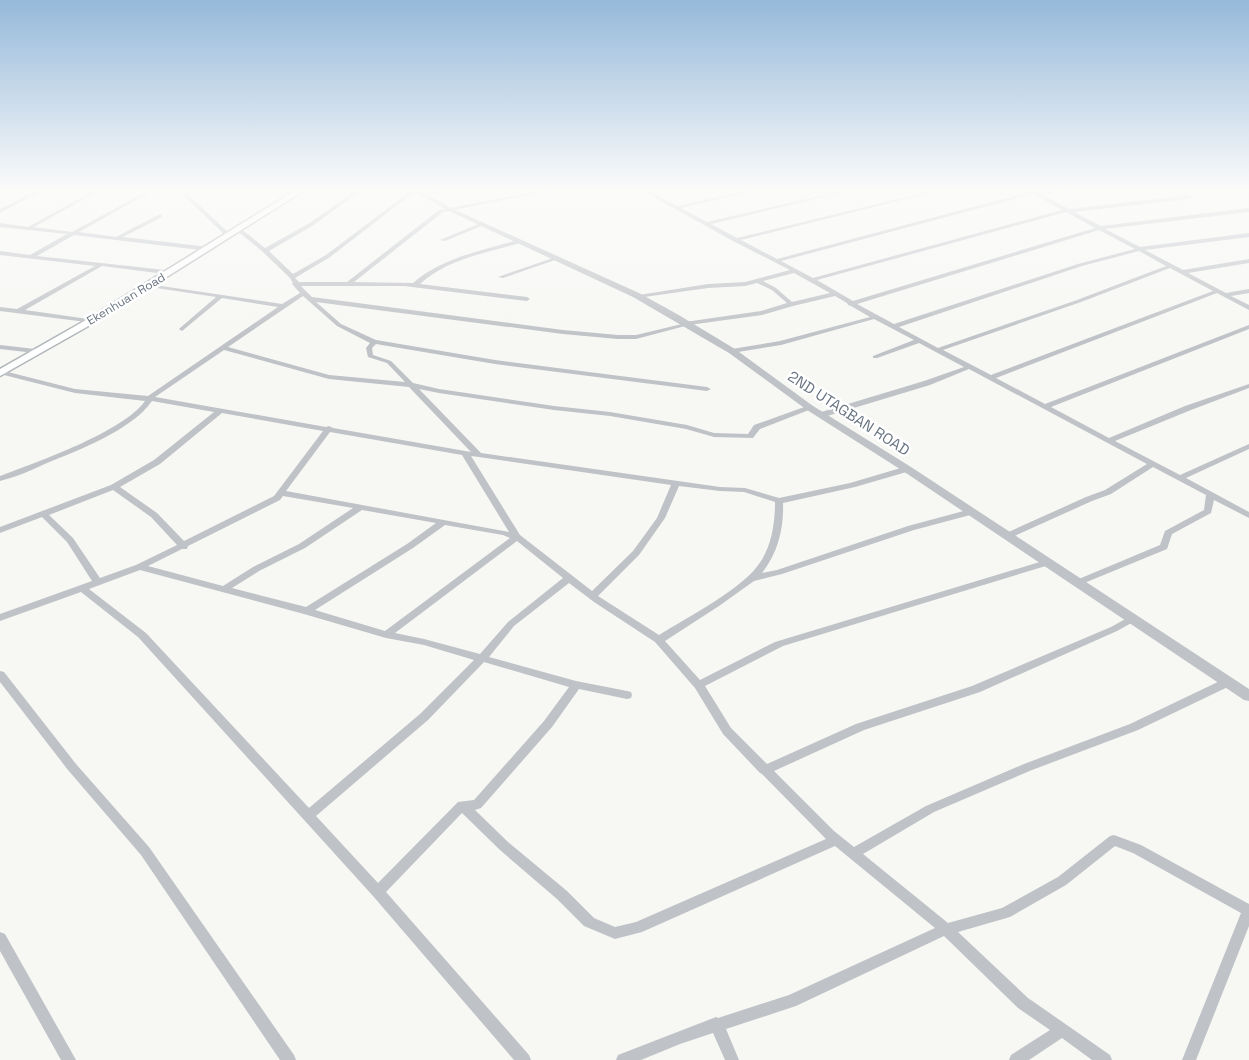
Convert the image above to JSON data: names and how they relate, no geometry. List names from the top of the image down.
{
  "streets": {
    "main road": ["Ekenhuan Road"],
    "street": ["2ND UTAGBAN ROAD"]
  }
}
